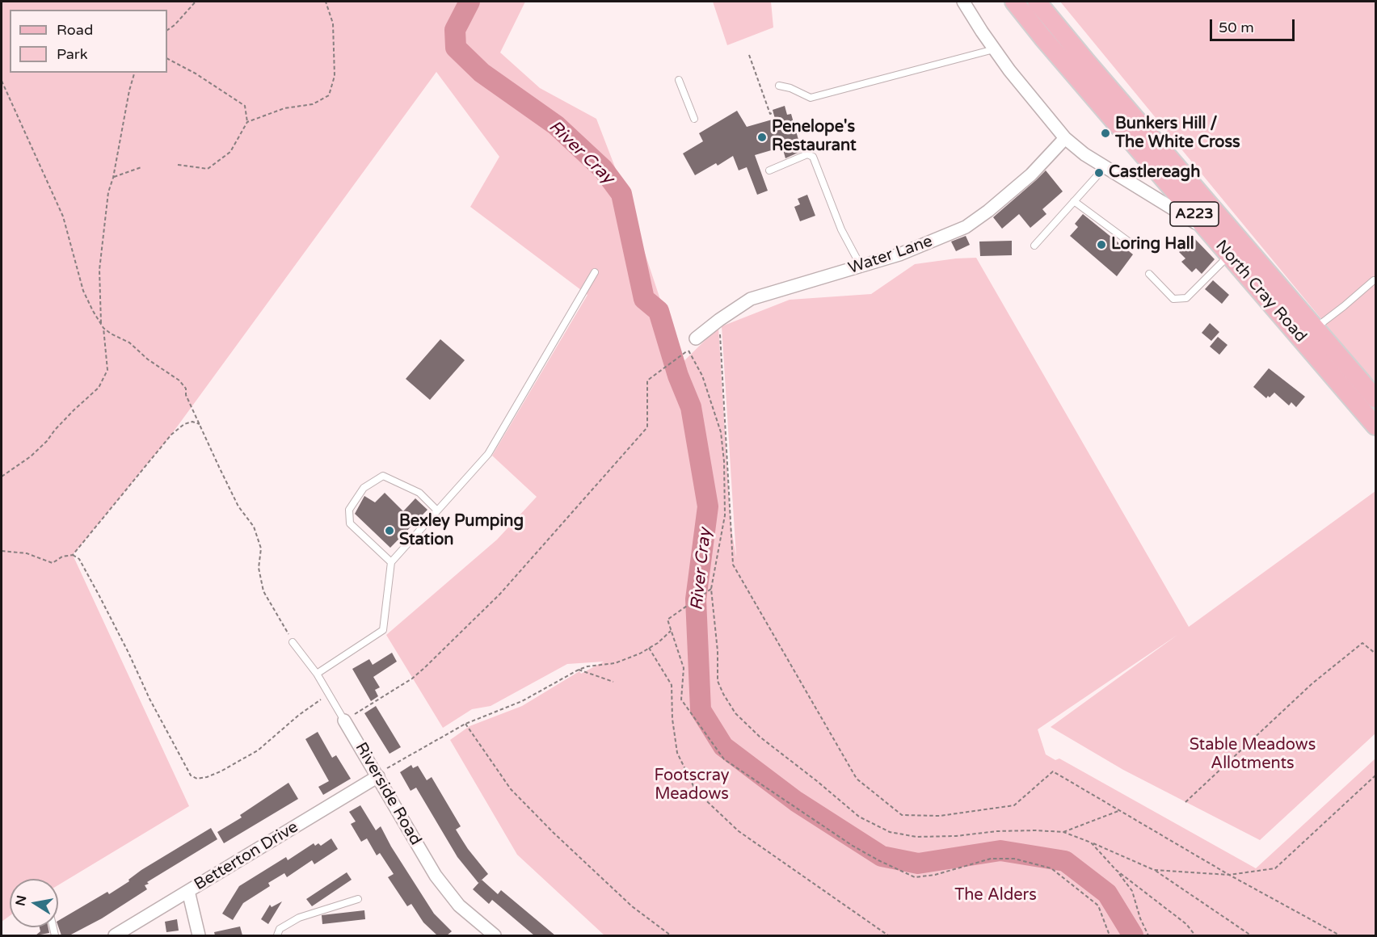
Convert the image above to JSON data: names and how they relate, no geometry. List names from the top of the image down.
{
  "streets": {
    "main road": ["A223", "North Cray Road"],
    "street": ["Water Lane", "Riverside Road", "Betterton Drive"]
  },
  "crossings": [
    ["Riverside Road", "Betterton Drive"]
  ],
  "water": ["River Cray"],
  "parks": ["Stable Meadows Allotments", "Footscray Meadows", "The Alders"],
  "places": [
    "Bunkers Hill / The White Cross",
    "Penelope's Restaurant",
    "Castlereagh",
    "Loring Hall",
    "Bexley Pumping Station"
  ],
  "legend": ["Road", "Park"],
  "scale_bar": "50 m",
  "north": "left"
}
